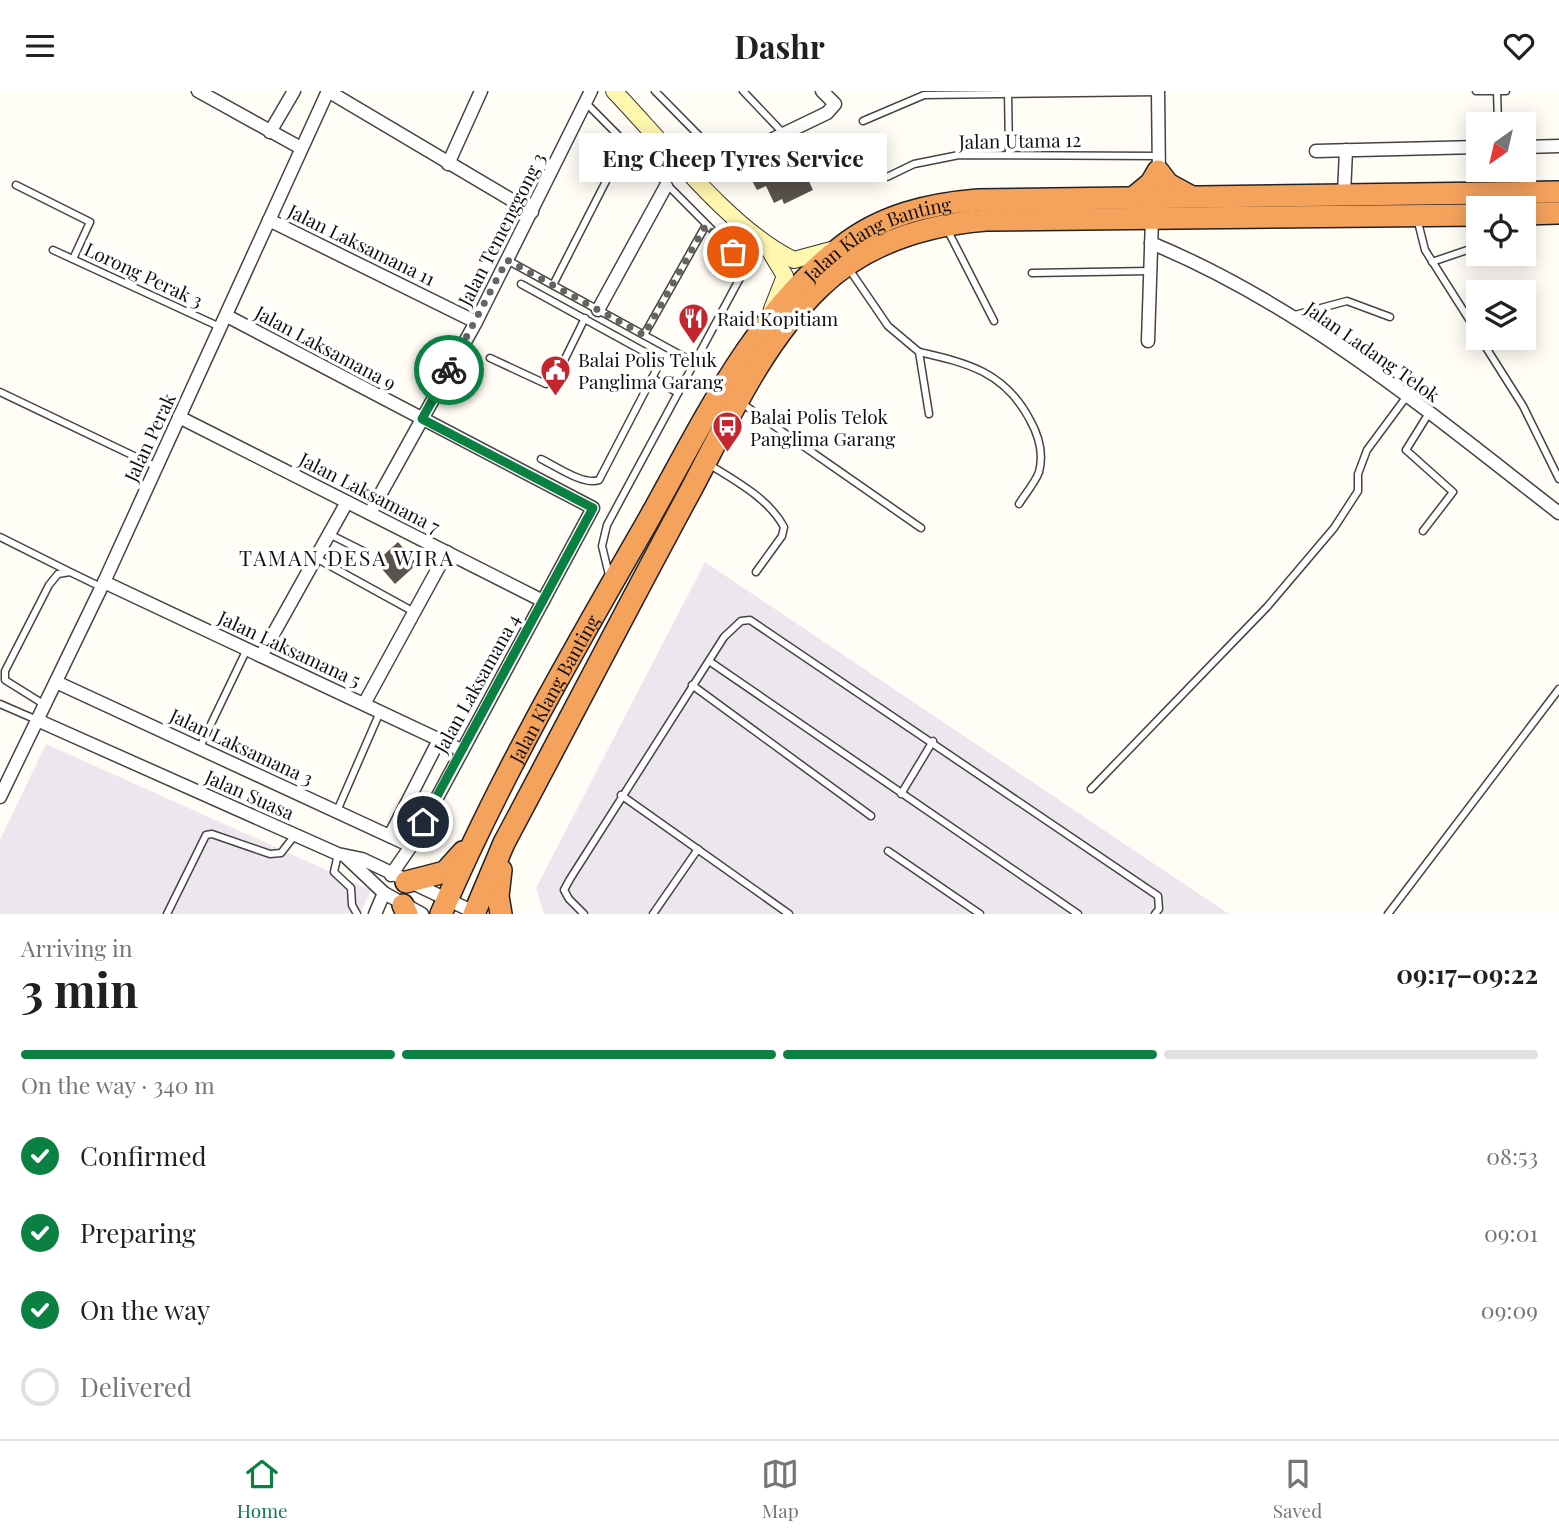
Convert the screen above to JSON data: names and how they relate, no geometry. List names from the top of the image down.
{
  "streets": {
    "highway": ["Jalan Klang Banting"],
    "street": [
      "Jalan Temenggong 3",
      "Jalan Laksamana 11",
      "Jalan Laksamana 9",
      "Jalan Ladang Telok",
      "Jalan Perak",
      "Jalan Laksamana 7",
      "Jalan Laksamana 5",
      "Jalan Laksamana 4",
      "Jalan Laksamana 3",
      "Jalan Suasa"
    ],
    "lane": ["Jalan Utama 12", "Lorong Perak 3"]
  },
  "crossings": [
    ["Jalan Temenggong 3", "Jalan Laksamana 11"],
    ["Jalan Temenggong 3", "Jalan Laksamana 9"],
    ["Jalan Temenggong 3", "Jalan Laksamana 7"],
    ["Jalan Klang Banting", "Jalan Suasa"],
    ["Jalan Laksamana 11", "Jalan Perak"],
    ["Lorong Perak 3", "Jalan Laksamana 9"],
    ["Lorong Perak 3", "Jalan Perak"],
    ["Jalan Laksamana 9", "Jalan Perak"],
    ["Jalan Laksamana 9", "Jalan Laksamana 4"],
    ["Jalan Perak", "Jalan Laksamana 7"],
    ["Jalan Perak", "Jalan Laksamana 5"],
    ["Jalan Perak", "Jalan Laksamana 3"],
    ["Jalan Perak", "Jalan Suasa"],
    ["Jalan Laksamana 7", "Jalan Laksamana 4"],
    ["Jalan Laksamana 5", "Jalan Laksamana 4"],
    ["Jalan Laksamana 4", "Jalan Laksamana 3"],
    ["Jalan Laksamana 4", "Jalan Suasa"]
  ],
  "districts": ["TAMAN DESA WIRA"],
  "places": {
    "other": ["Eng Cheep Tyres Service"],
    "restaurant": ["Raid Kopitiam"],
    "public building": ["Balai Polis Teluk Panglima Garang"],
    "bus stop": ["Balai Polis Telok Panglima Garang"]
  },
  "north": "bottom left",
  "page": {
    "header": "Dashr",
    "bubble": "Eng Cheep Tyres Service",
    "heading": ["3 min", "Arriving in", "09:17–09:22"],
    "bar": "On the way · 340 m",
    "list": [
      ["Confirmed", "08:53"],
      ["Preparing", "09:01"],
      ["On the way", "09:09"],
      "Delivered"
    ],
    "tabs": ["Home", "Map", "Saved"]
  }
}
